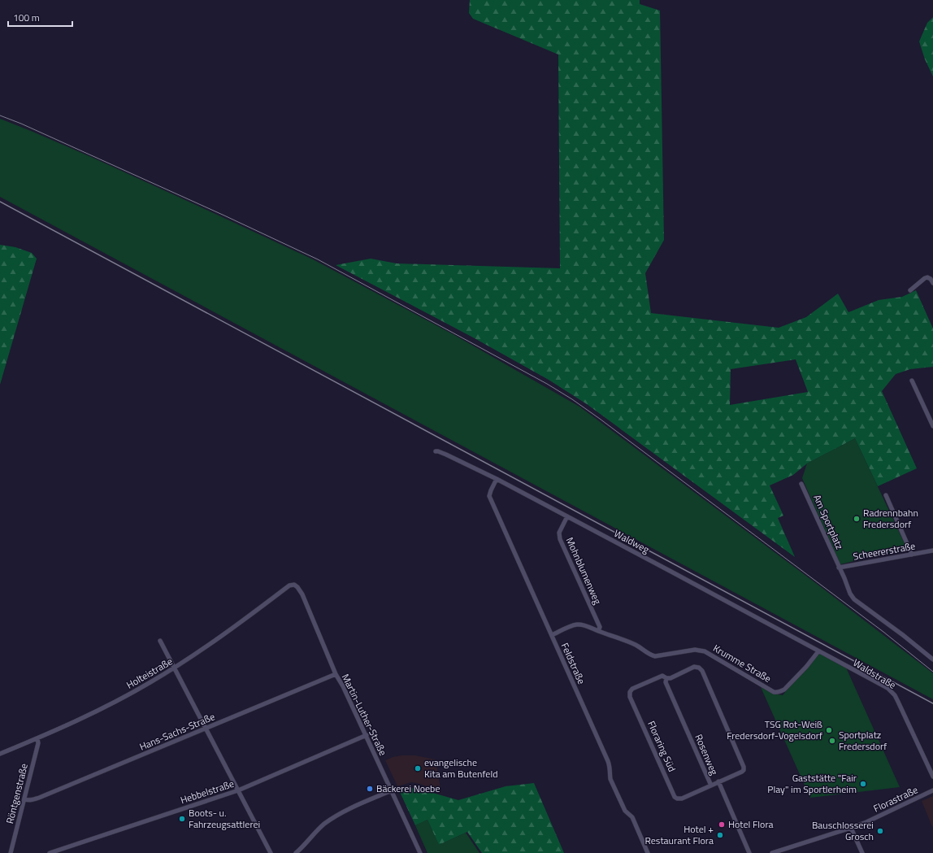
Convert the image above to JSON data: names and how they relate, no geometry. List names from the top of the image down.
{
  "streets": {
    "street": [
      "Am Sportplatz",
      "Waldweg",
      "Scheererstraße",
      "Mohnblumenweg",
      "Feldstraße",
      "Krumme Straße",
      "Holteistraße",
      "Waldstraße",
      "Martin-Luther-Straße",
      "Hans-Sachs-Straße",
      "Floraring Süd",
      "Rosenweg",
      "Hebbelstraße",
      "Röntgenstraße",
      "Florastraße"
    ]
  },
  "crossings": [
    ["Am Sportplatz", "Scheererstraße"],
    ["Waldweg", "Mohnblumenweg"],
    ["Waldweg", "Feldstraße"],
    ["Waldweg", "Krumme Straße"],
    ["Waldweg", "Waldstraße"],
    ["Mohnblumenweg", "Krumme Straße"],
    ["Feldstraße", "Krumme Straße"],
    ["Krumme Straße", "Waldstraße"],
    ["Holteistraße", "Martin-Luther-Straße"],
    ["Holteistraße", "Röntgenstraße"],
    ["Martin-Luther-Straße", "Hans-Sachs-Straße"],
    ["Martin-Luther-Straße", "Hebbelstraße"],
    ["Hans-Sachs-Straße", "Röntgenstraße"],
    ["Floraring Süd", "Rosenweg"]
  ],
  "places": [
    "Radrennbahn Fredersdorf",
    "TSG Rot-Weiß Fredersdorf-Vogelsdorf",
    "Sportplatz Fredersdorf",
    "evangelische Kita am Butenfeld",
    "Gaststätte \"Fair Play\" im Sportlerheim",
    "Bäckerei Noebe",
    "Boots- u. Fahrzeugsattlerei",
    "Hotel Flora",
    "Bauschlosserei Grosch",
    "Hotel + Restaurant Flora"
  ],
  "scale_bar": "100 m"
}
